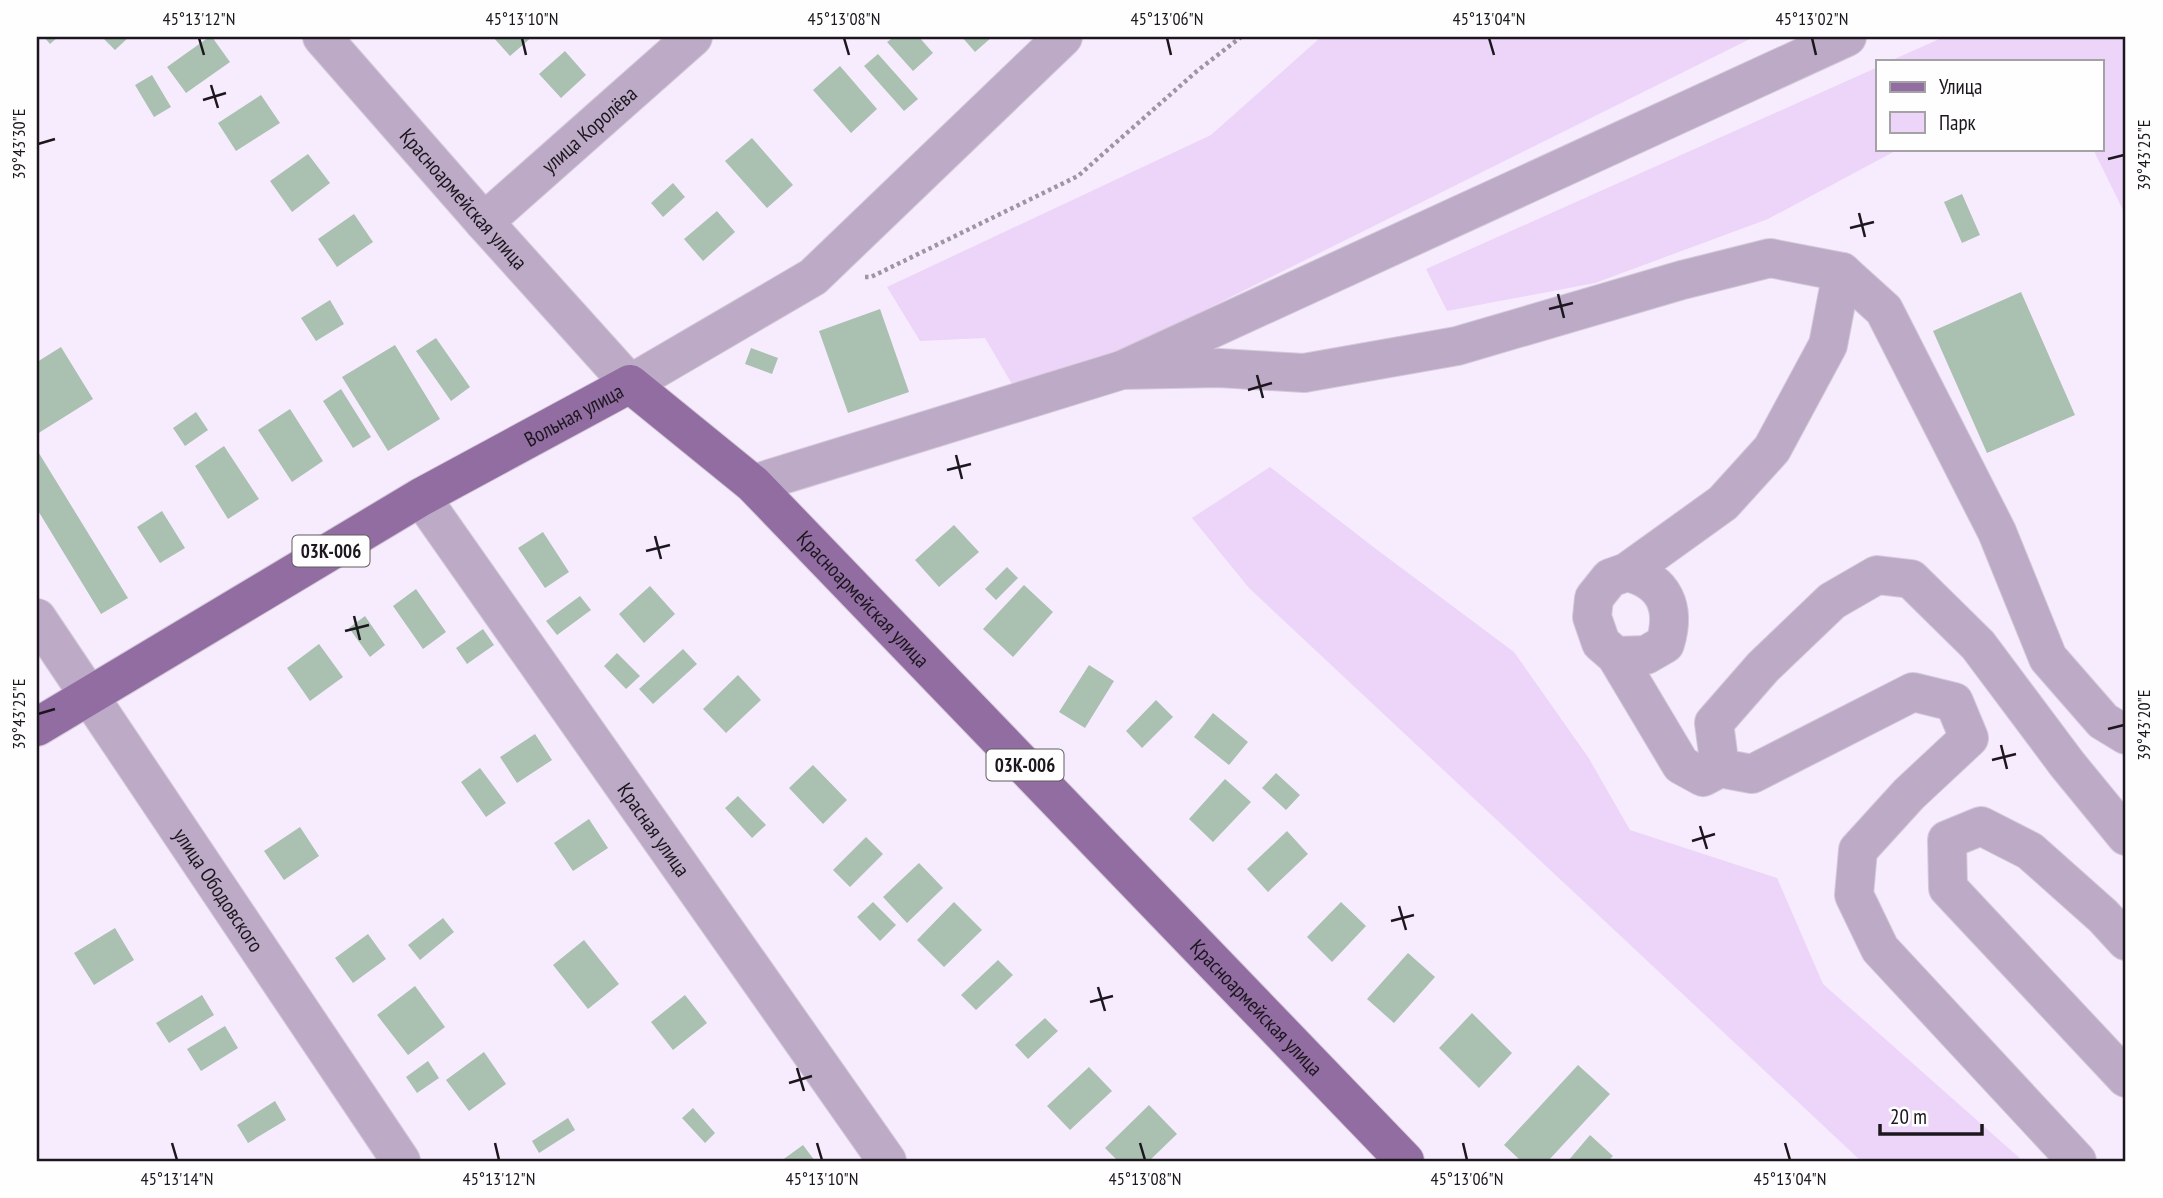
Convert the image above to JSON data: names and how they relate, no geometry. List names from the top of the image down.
{
  "streets": {
    "main road": ["Красноармейская улица", "Вольная улица", "03К-006"],
    "street": ["улица Королёва", "Красная улица", "улица Ободовского"]
  },
  "crossings": [
    ["улица Королёва", "Красноармейская улица"],
    ["Красноармейская улица", "Вольная улица"],
    ["Вольная улица", "Красная улица"],
    ["Вольная улица", "улица Ободовского"]
  ],
  "legend": ["Улица", "Парк"],
  "scale_bar": "20 m",
  "coordinates": [
    "45°13'12\"N",
    "45°13'10\"N",
    "45°13'08\"N",
    "45°13'06\"N",
    "45°13'04\"N",
    "45°13'02\"N",
    "39°43'30\"E",
    "39°43'25\"E",
    "39°43'20\"E",
    "45°13'14\"N"
  ]
}
